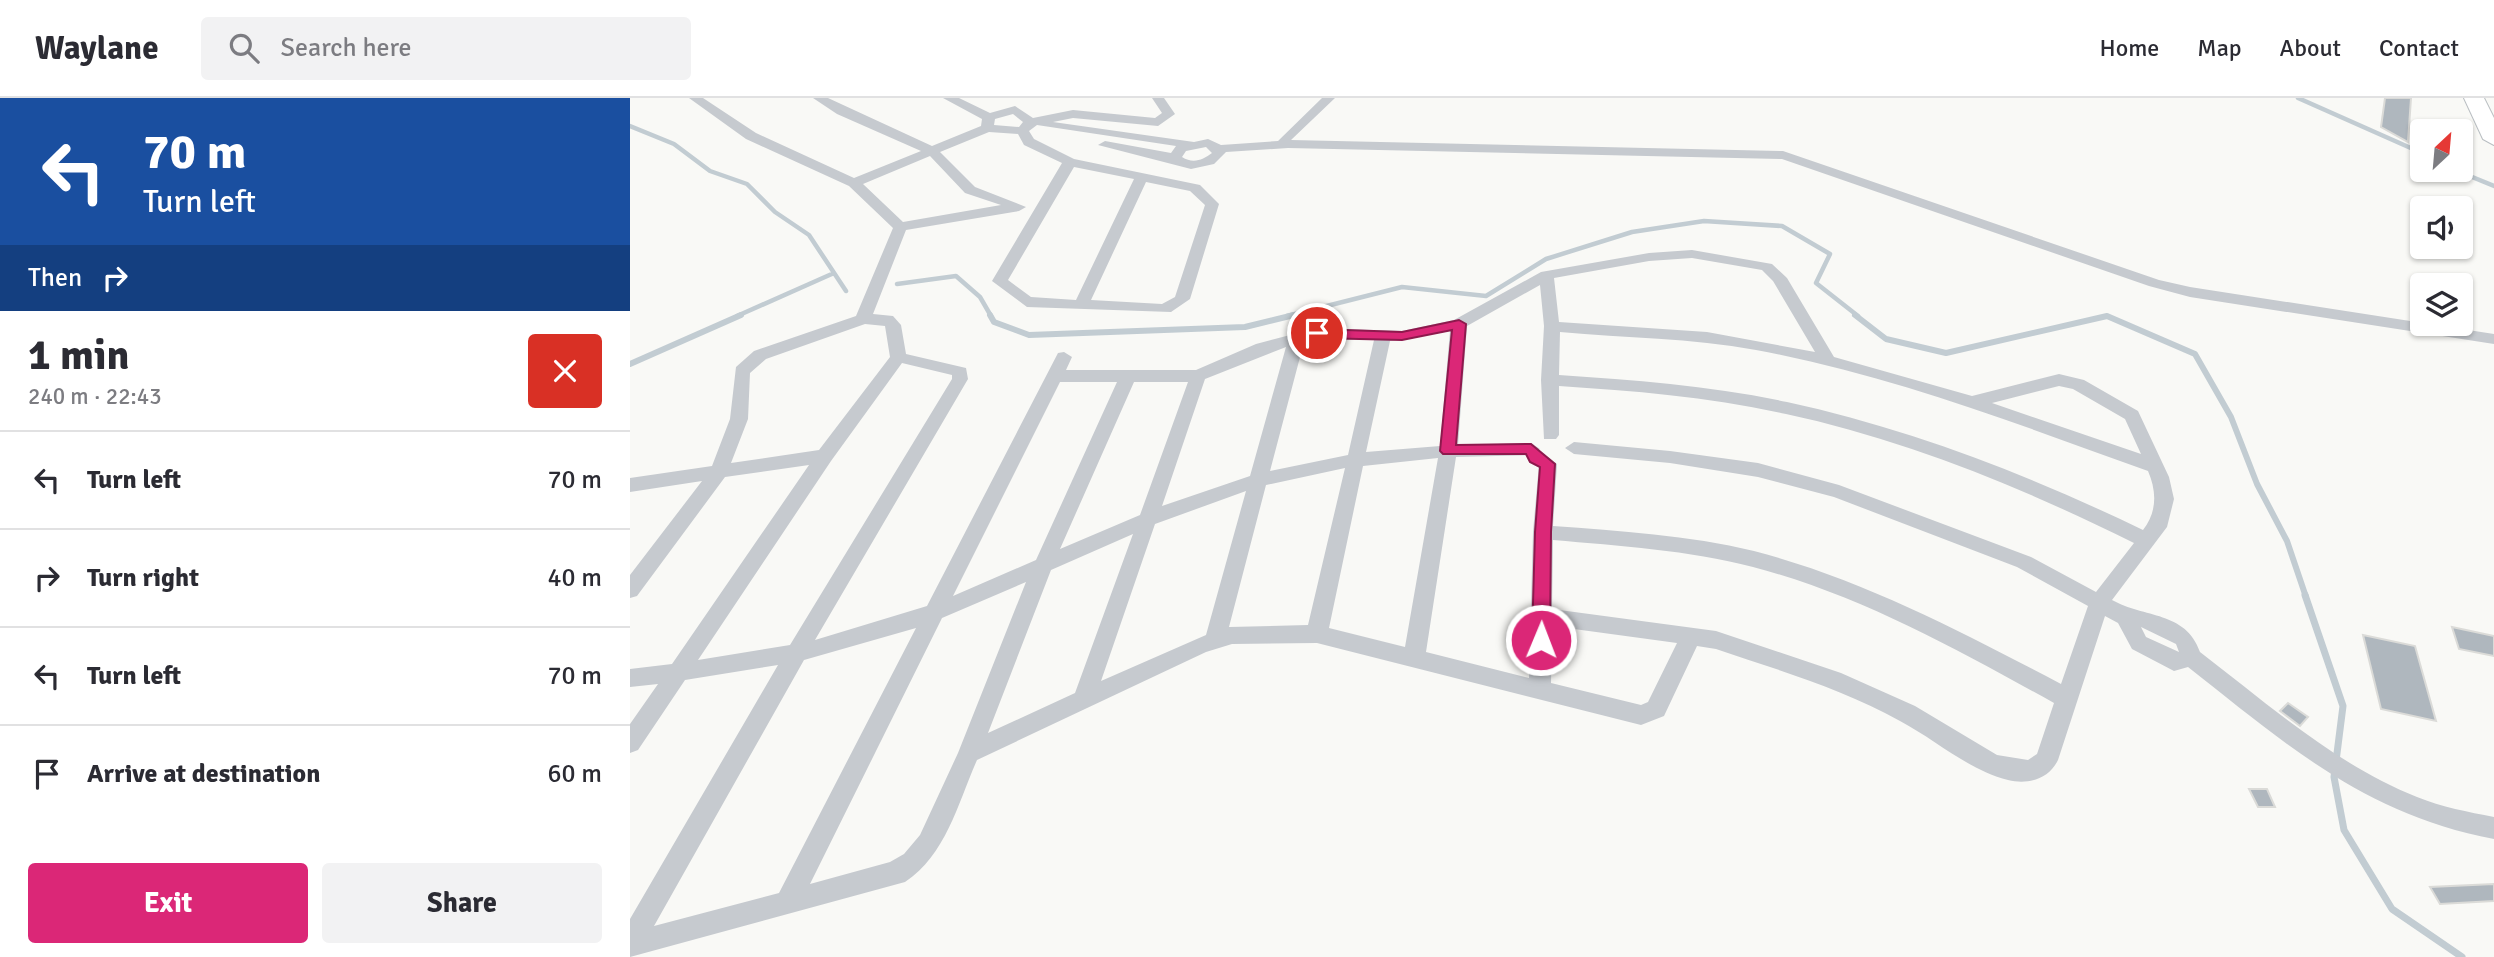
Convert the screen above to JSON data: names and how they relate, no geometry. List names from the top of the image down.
{
  "north": "top right",
  "page": {
    "header": "Waylane",
    "search": "Search here",
    "nav": [
      "Home",
      "Map",
      "About",
      "Contact"
    ],
    "turn": ["70 m", "Turn left"],
    "then": "Then",
    "heading": ["1 min", "240 m · 22:43"],
    "list": [
      {
        "name": "Turn left",
        "value": "70 m"
      },
      {
        "name": "Turn right",
        "value": "40 m"
      },
      {
        "name": "Turn left",
        "value": "70 m"
      },
      {
        "name": "Arrive at destination",
        "value": "60 m"
      }
    ],
    "buttons": ["Exit", "Share"]
  }
}
